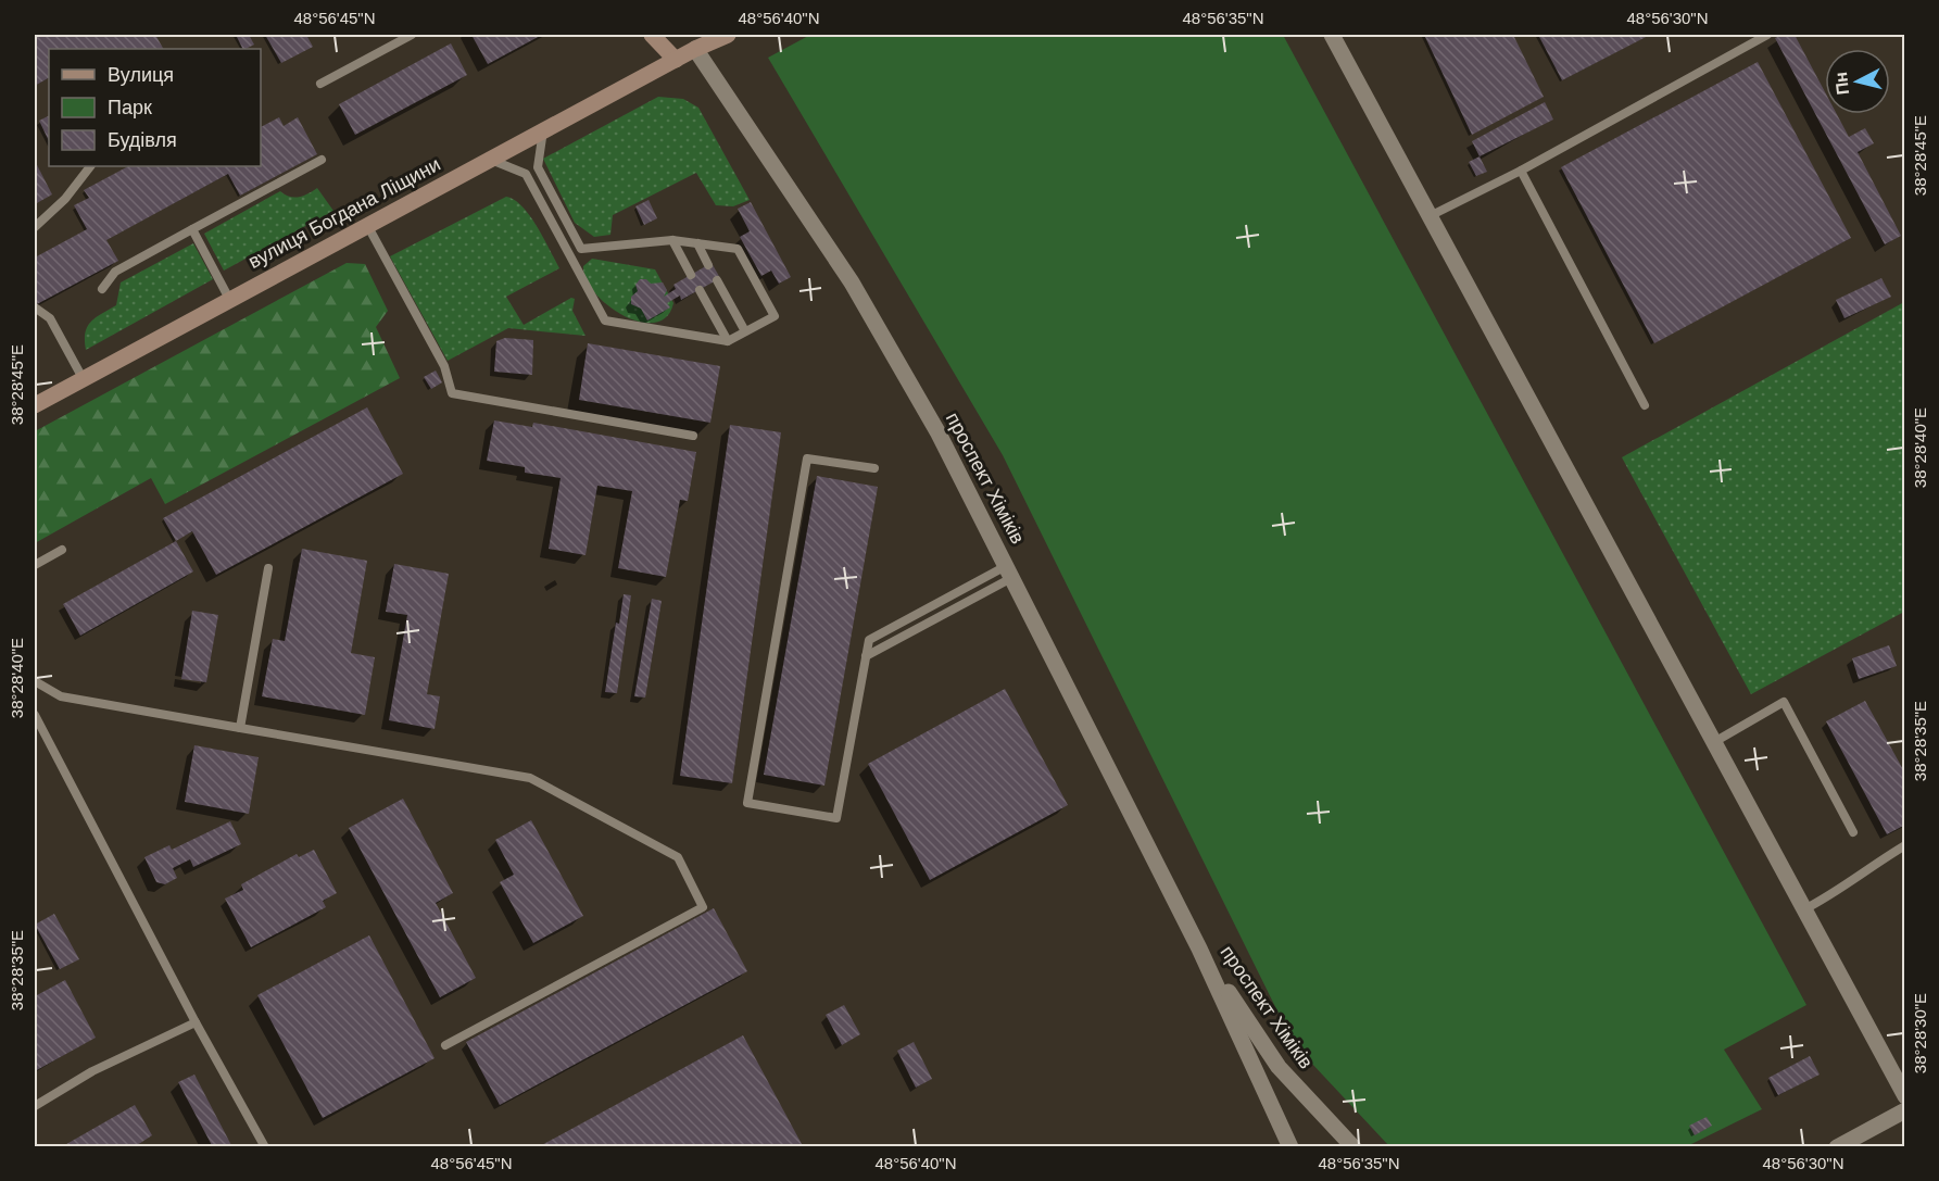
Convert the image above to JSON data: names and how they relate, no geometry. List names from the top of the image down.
{
  "streets": {
    "main road": ["вулиця Богдана Ліщини"],
    "street": ["проспект Хіміків"]
  },
  "crossings": [
    ["вулиця Богдана Ліщини", "проспект Хіміків"]
  ],
  "legend": ["Вулиця", "Парк", "Будівля"],
  "north": "left",
  "coordinates": [
    "48°56'45\"N",
    "48°56'40\"N",
    "48°56'35\"N",
    "48°56'30\"N",
    "38°28'45\"E",
    "38°28'40\"E",
    "38°28'35\"E",
    "38°28'30\"E"
  ]
}
